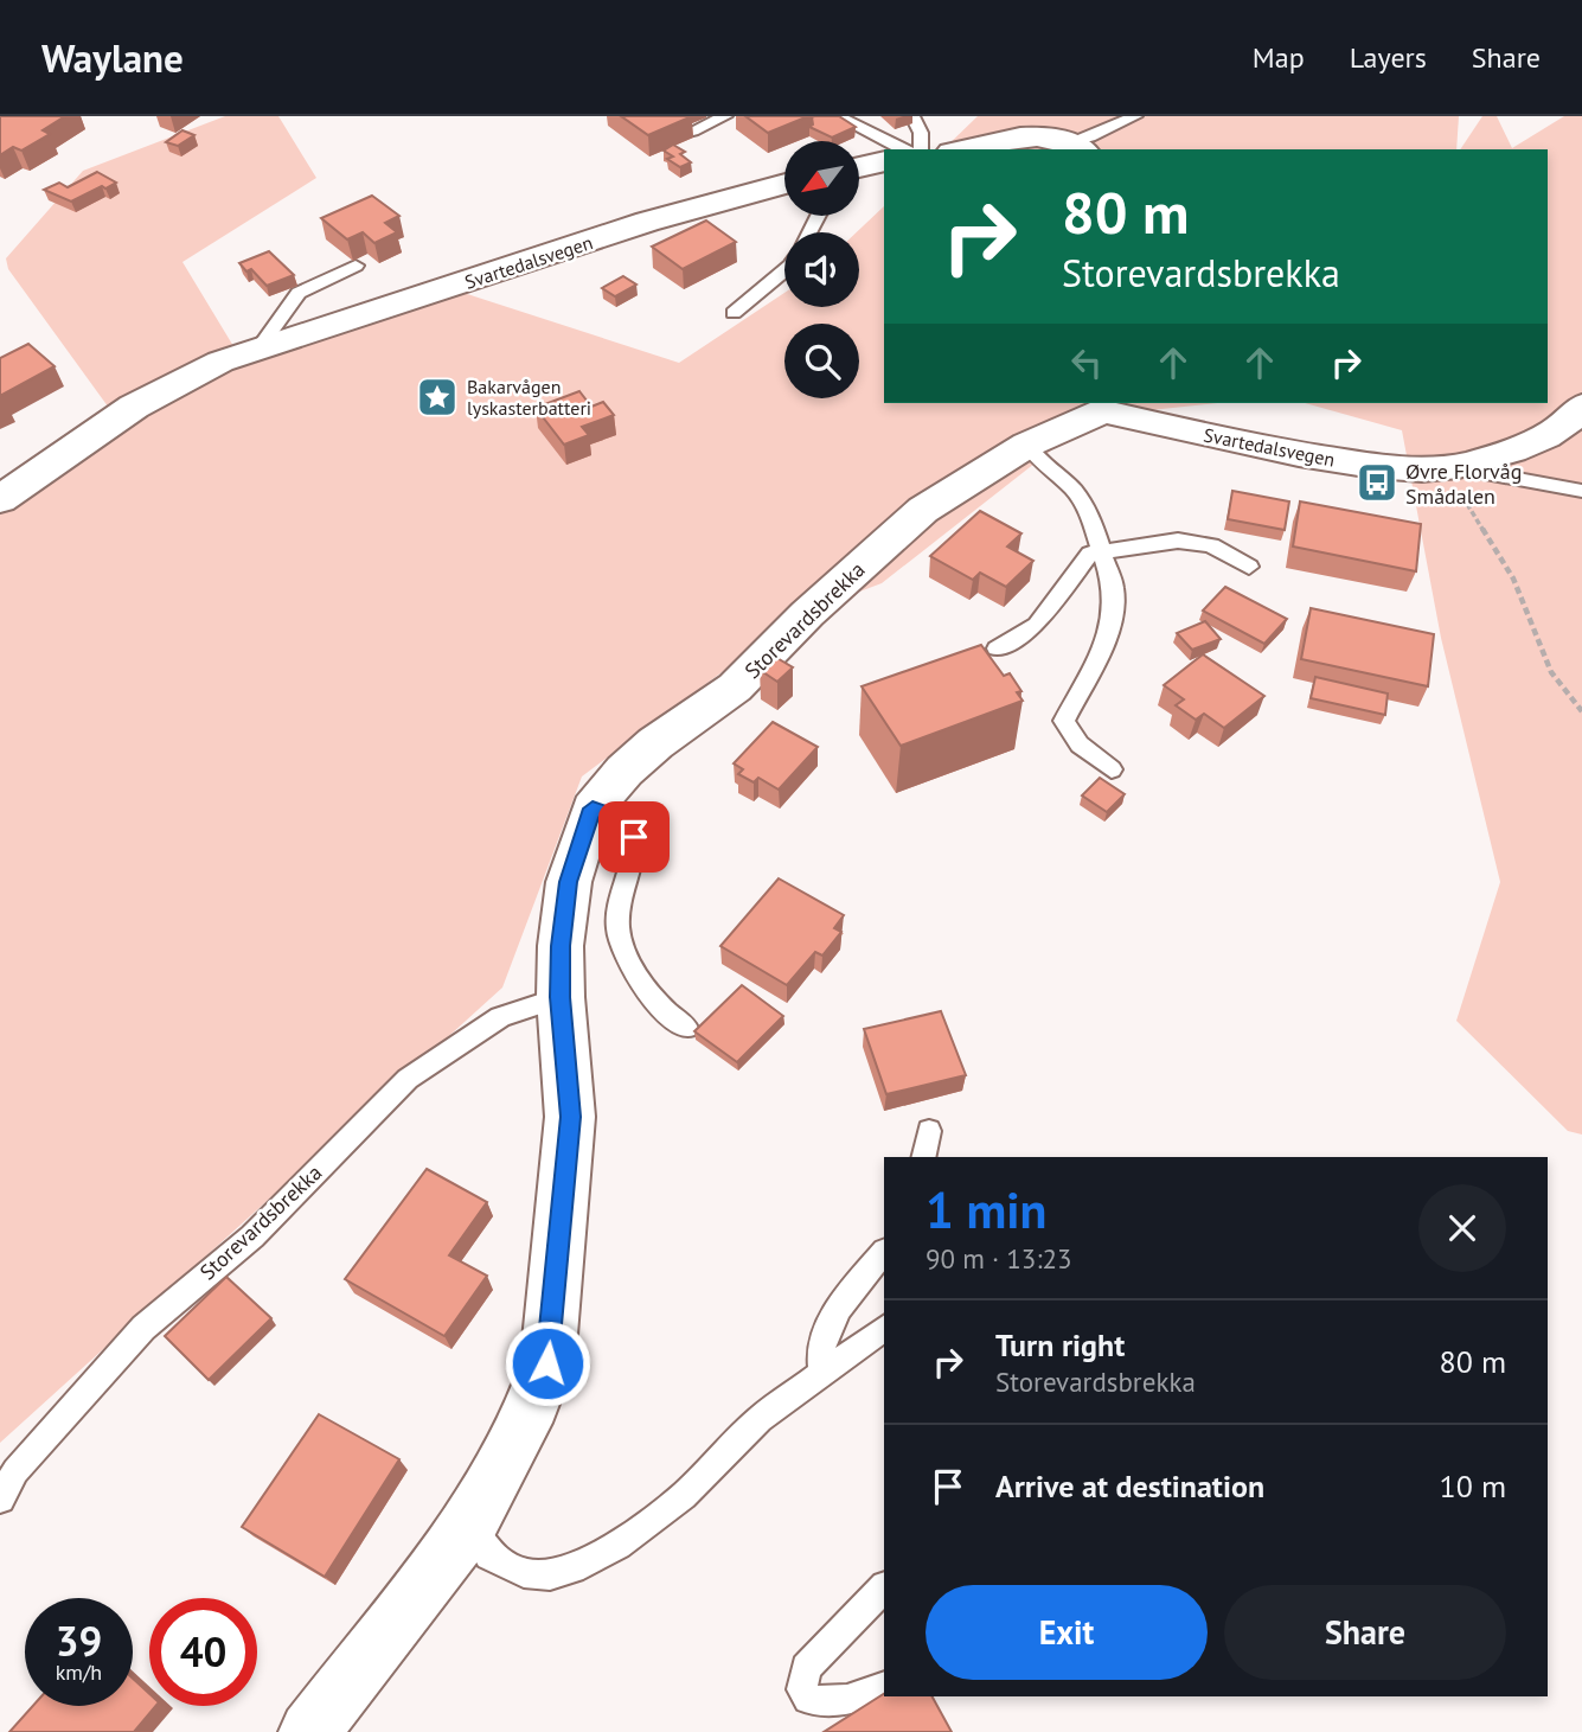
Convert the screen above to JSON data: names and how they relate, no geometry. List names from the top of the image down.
{
  "streets": {
    "street": ["Svartedalsvegen", "Storevardsbrekka"]
  },
  "crossings": [
    ["Svartedalsvegen", "Storevardsbrekka"]
  ],
  "places": {
    "place": ["Bakarvågen lyskasterbatteri"],
    "bus stop": ["Øvre Florvåg Smådalen"]
  },
  "north": "bottom left",
  "page": {
    "header": "Waylane",
    "nav": ["Map", "Layers", "Share"],
    "turn": ["80 m", "Storevardsbrekka"],
    "heading": ["1 min", "90 m · 13:23"],
    "list": [
      {
        "name": "Turn right",
        "note": "Storevardsbrekka",
        "value": "80 m"
      },
      {
        "name": "Arrive at destination",
        "value": "10 m"
      }
    ],
    "buttons": ["Exit", "Share"],
    "speed": "39 km/h",
    "limit": "40"
  }
}
